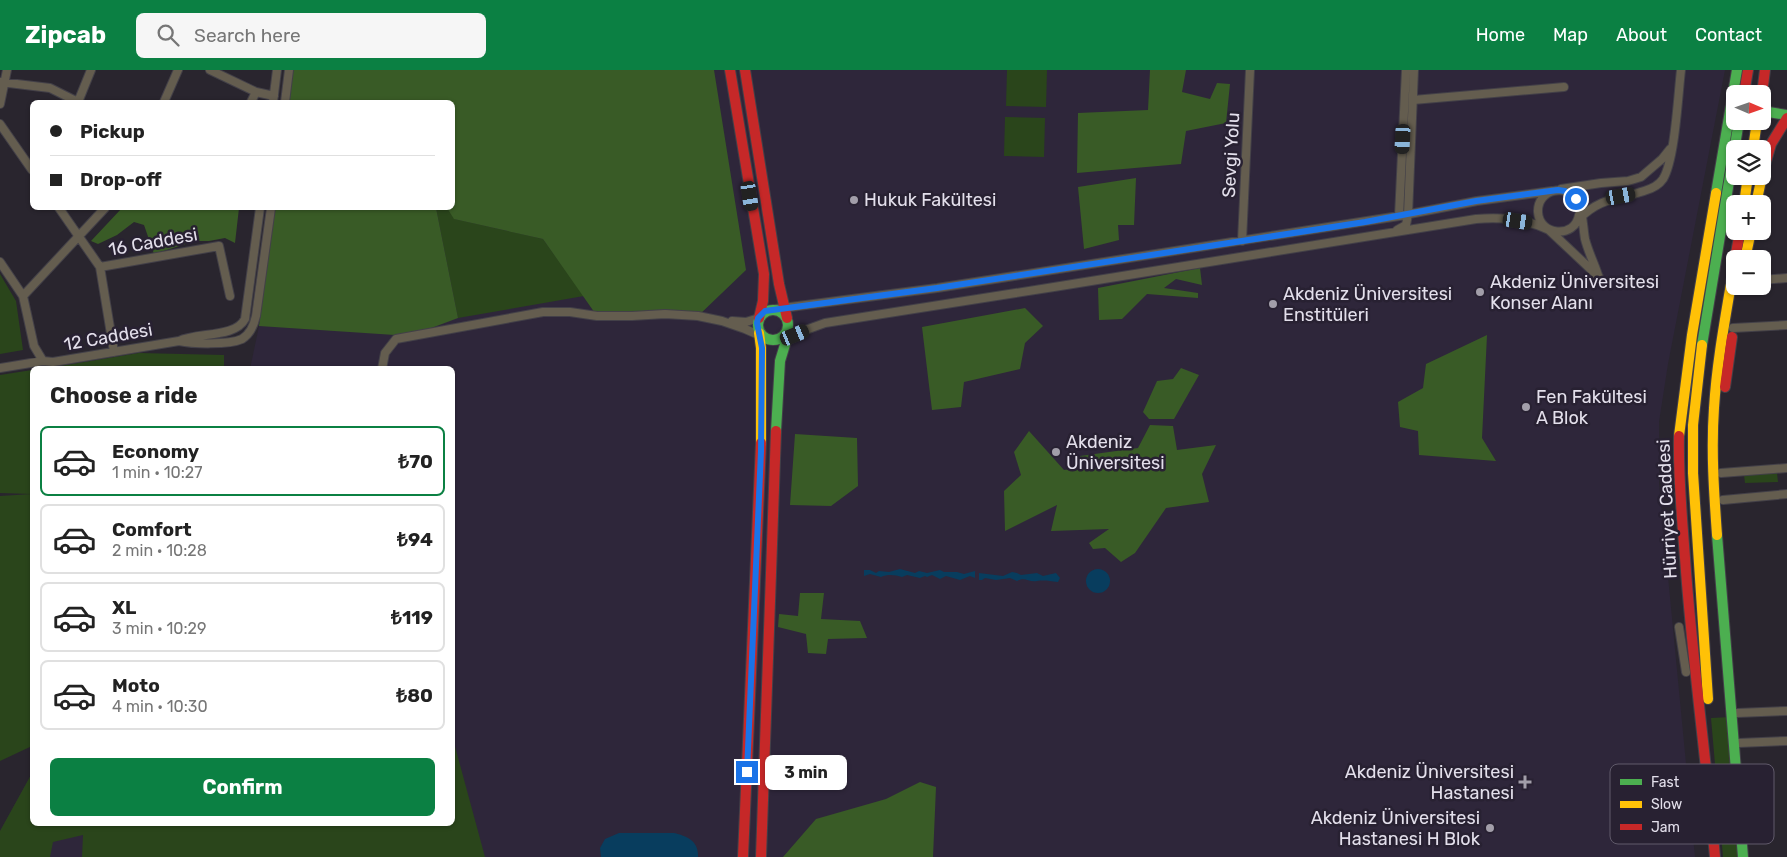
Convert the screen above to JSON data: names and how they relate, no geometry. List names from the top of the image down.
{
  "streets": {
    "main road": ["Hürriyet Caddesi"],
    "street": ["Sevgi Yolu", "16 Caddesi", "12 Caddesi"]
  },
  "places": {
    "other": [
      "Hukuk Fakültesi",
      "Akdeniz Üniversitesi Konser Alanı",
      "Akdeniz Üniversitesi Enstitüleri",
      "Fen Fakültesi A Blok",
      "Akdeniz Üniversitesi",
      "Akdeniz Üniversitesi Hastanesi H Blok"
    ],
    "health": ["Akdeniz Üniversitesi Hastanesi"]
  },
  "legend": ["Fast", "Slow", "Jam"],
  "north": "right",
  "page": {
    "header": "Zipcab",
    "search": "Search here",
    "nav": [
      "Home",
      "Map",
      "About",
      "Contact"
    ],
    "map_buttons": ["+", "−"],
    "banner": ["Pickup", "Drop-off"],
    "heading": "Choose a ride",
    "list": [
      {
        "name": "Economy",
        "note": "1 min · 10:27",
        "value": "₺70"
      },
      {
        "name": "Comfort",
        "note": "2 min · 10:28",
        "value": "₺94"
      },
      {
        "name": "XL",
        "note": "3 min · 10:29",
        "value": "₺119"
      },
      {
        "name": "Moto",
        "note": "4 min · 10:30",
        "value": "₺80"
      }
    ],
    "buttons": "Confirm",
    "bubble": "3 min"
  }
}
